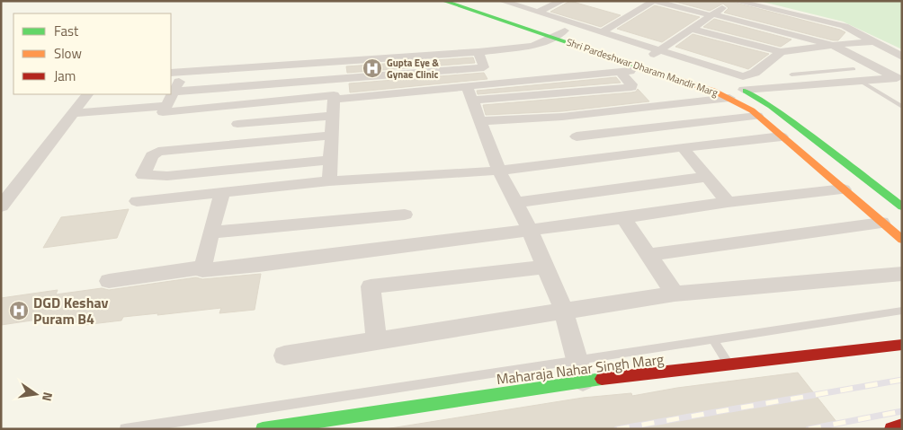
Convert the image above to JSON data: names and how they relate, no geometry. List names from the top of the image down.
{
  "streets": {
    "main road": ["Shri Pardeshwar Dharam Mandir Marg", "Maharaja Nahar Singh Marg"]
  },
  "places": {
    "hospital": ["Gupta Eye & Gynae Clinic", "DGD Keshav Puram B4"]
  },
  "legend": ["Fast", "Slow", "Jam"],
  "north": "right"
}
